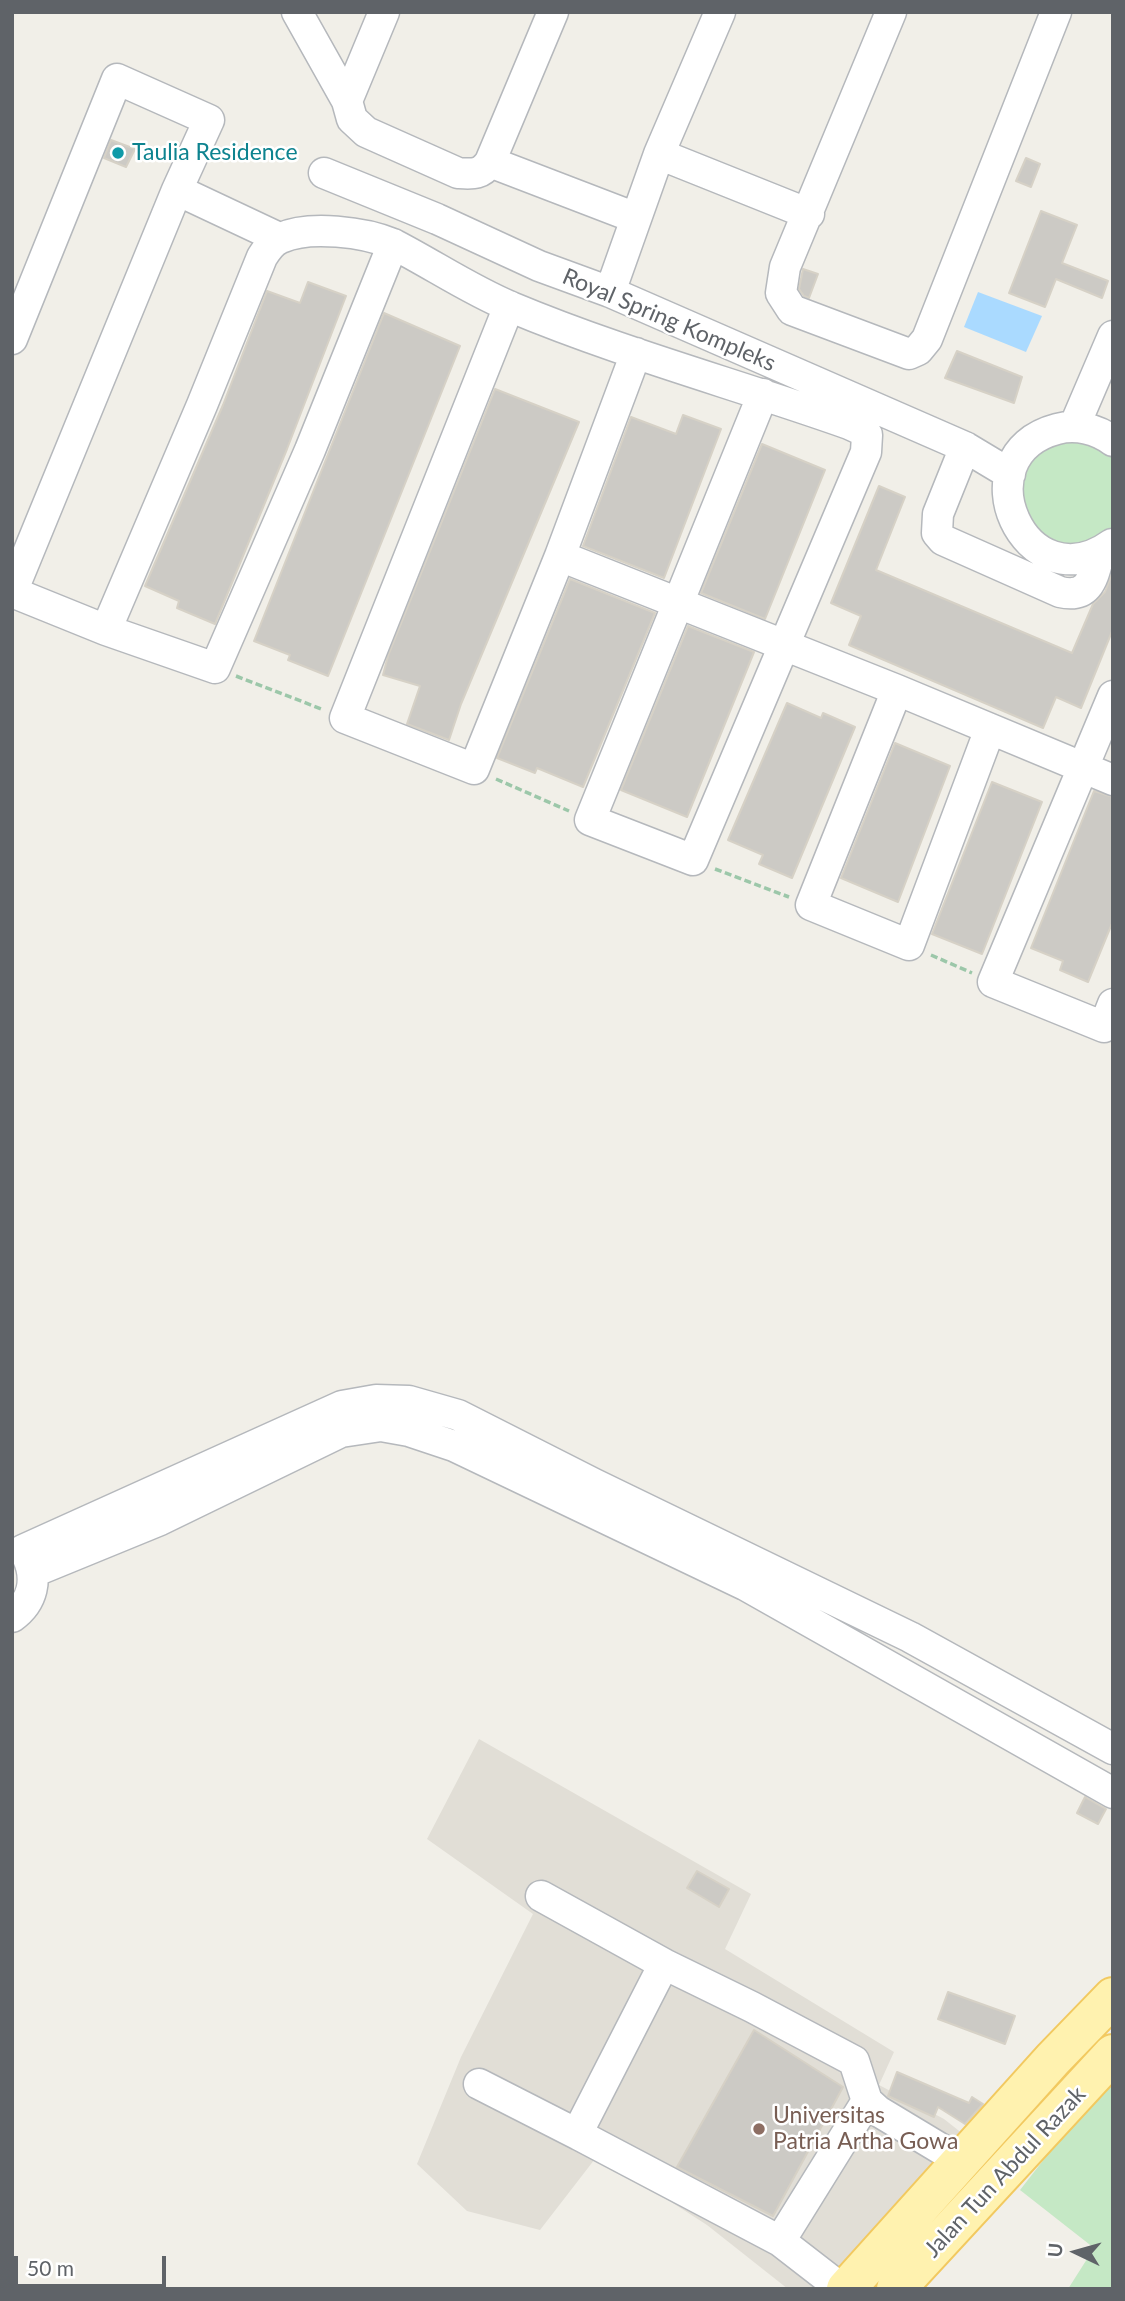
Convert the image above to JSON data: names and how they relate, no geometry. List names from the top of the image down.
{
  "streets": {
    "main road": ["Jalan Tun Abdul Razak"],
    "street": ["Royal Spring Kompleks"]
  },
  "places": ["Taulia Residence", "Universitas Patria Artha Gowa"],
  "scale_bar": "50 m",
  "north": "left"
}
